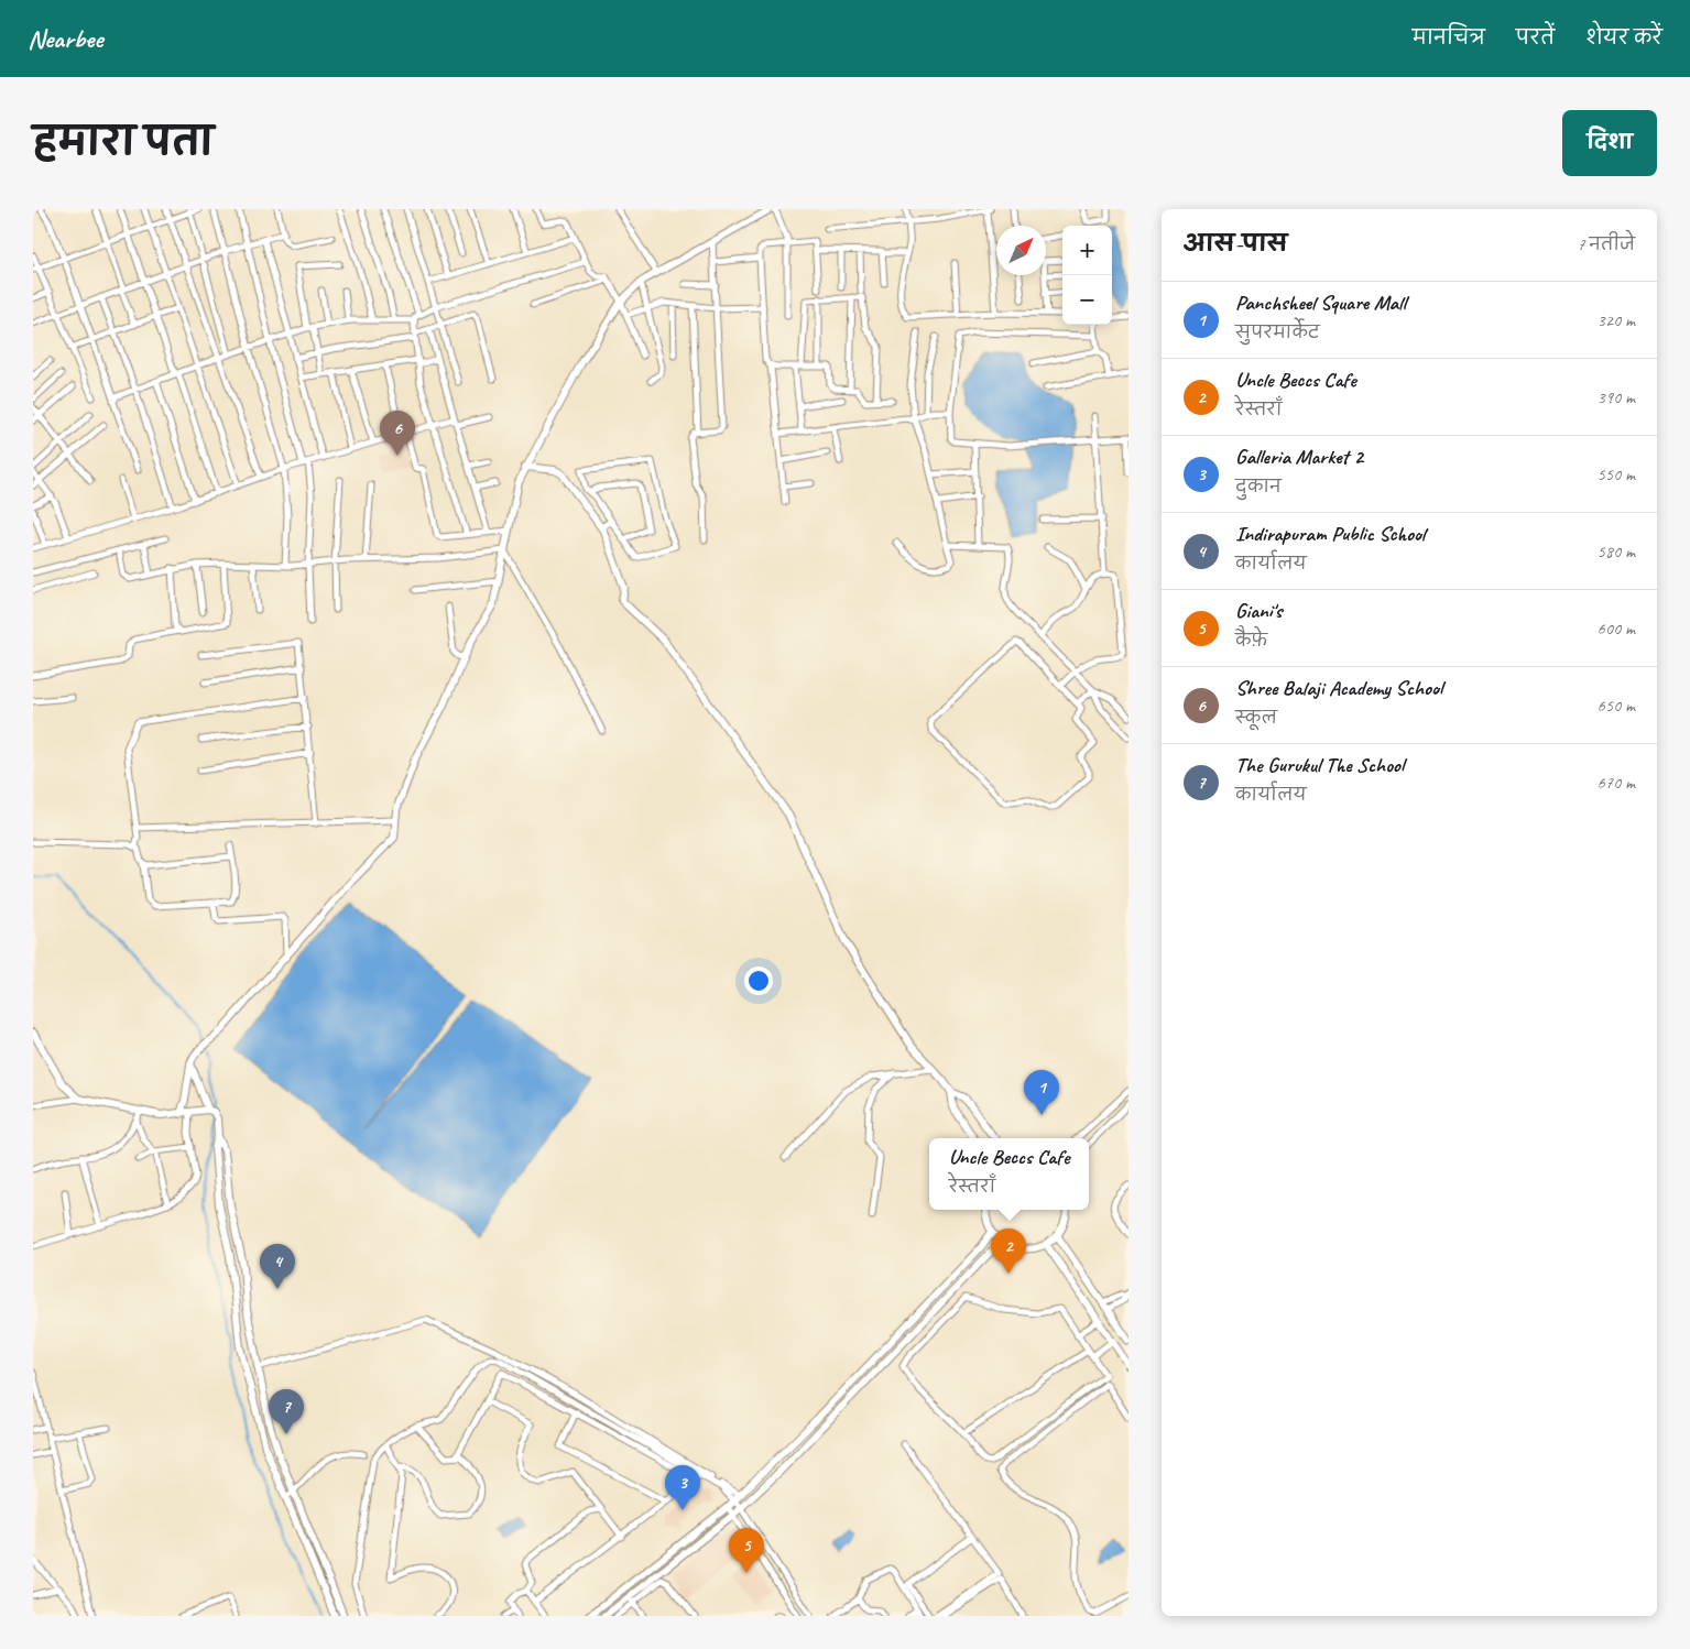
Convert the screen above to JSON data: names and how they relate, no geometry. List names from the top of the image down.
{
  "north": "top right",
  "page": {
    "header": "Nearbee",
    "nav": ["मानचित्र", "परतें", "शेयर करें"],
    "title": "हमारा पता",
    "buttons": "दिशा",
    "heading": ["आस-पास", "7 नतीजे"],
    "map_buttons": ["+", "−"],
    "list": [
      {
        "mark": "1",
        "name": "Panchsheel Square Mall",
        "note": "सुपरमार्केट",
        "value": "320 m"
      },
      {
        "mark": "2",
        "name": "Uncle Beccs Cafe",
        "note": "रेस्तराँ",
        "value": "390 m"
      },
      {
        "mark": "3",
        "name": "Galleria Market 2",
        "note": "दुकान",
        "value": "550 m"
      },
      {
        "mark": "4",
        "name": "Indirapuram Public School",
        "note": "कार्यालय",
        "value": "580 m"
      },
      {
        "mark": "5",
        "name": "Giani's",
        "note": "कैफ़े",
        "value": "600 m"
      },
      {
        "mark": "6",
        "name": "Shree Balaji Academy School",
        "note": "स्कूल",
        "value": "650 m"
      },
      {
        "mark": "7",
        "name": "The Gurukul The School",
        "note": "कार्यालय",
        "value": "670 m"
      }
    ],
    "pins": [
      "6",
      "1",
      "2",
      "4",
      "7",
      "3",
      "5"
    ],
    "popup": ["Uncle Beccs Cafe", "रेस्तराँ"]
  }
}
